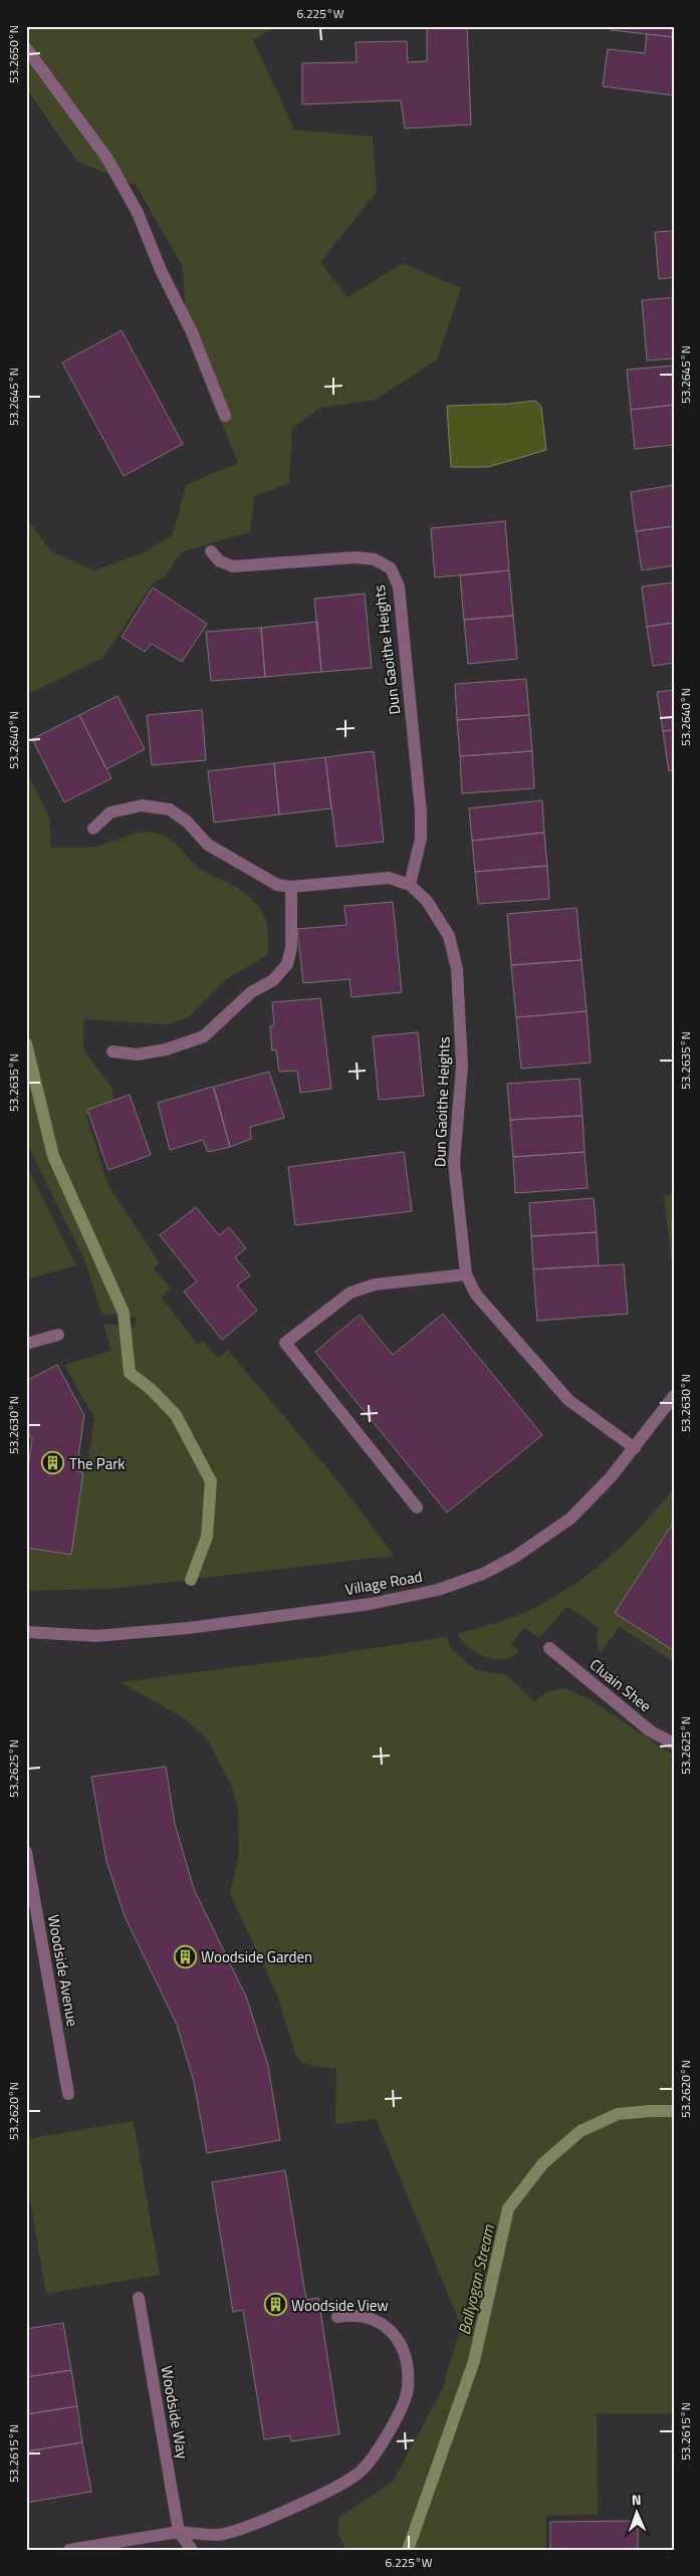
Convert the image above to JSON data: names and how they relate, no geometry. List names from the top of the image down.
{
  "streets": {
    "street": [
      "Dun Gaoithe Heights",
      "Village Road",
      "Cluain Shee",
      "Woodside Avenue",
      "Woodside Way"
    ]
  },
  "crossings": [
    ["Dun Gaoithe Heights", "Village Road"]
  ],
  "water": ["Ballyogan Stream"],
  "places": {
    "building": ["The Park", "Woodside Garden", "Woodside View"]
  },
  "north": "top",
  "coordinates": [
    "6.225°W",
    "53.2650°N",
    "53.2645°N",
    "53.2640°N",
    "53.2635°N",
    "53.2630°N",
    "53.2625°N",
    "53.2620°N",
    "53.2615°N"
  ]
}
